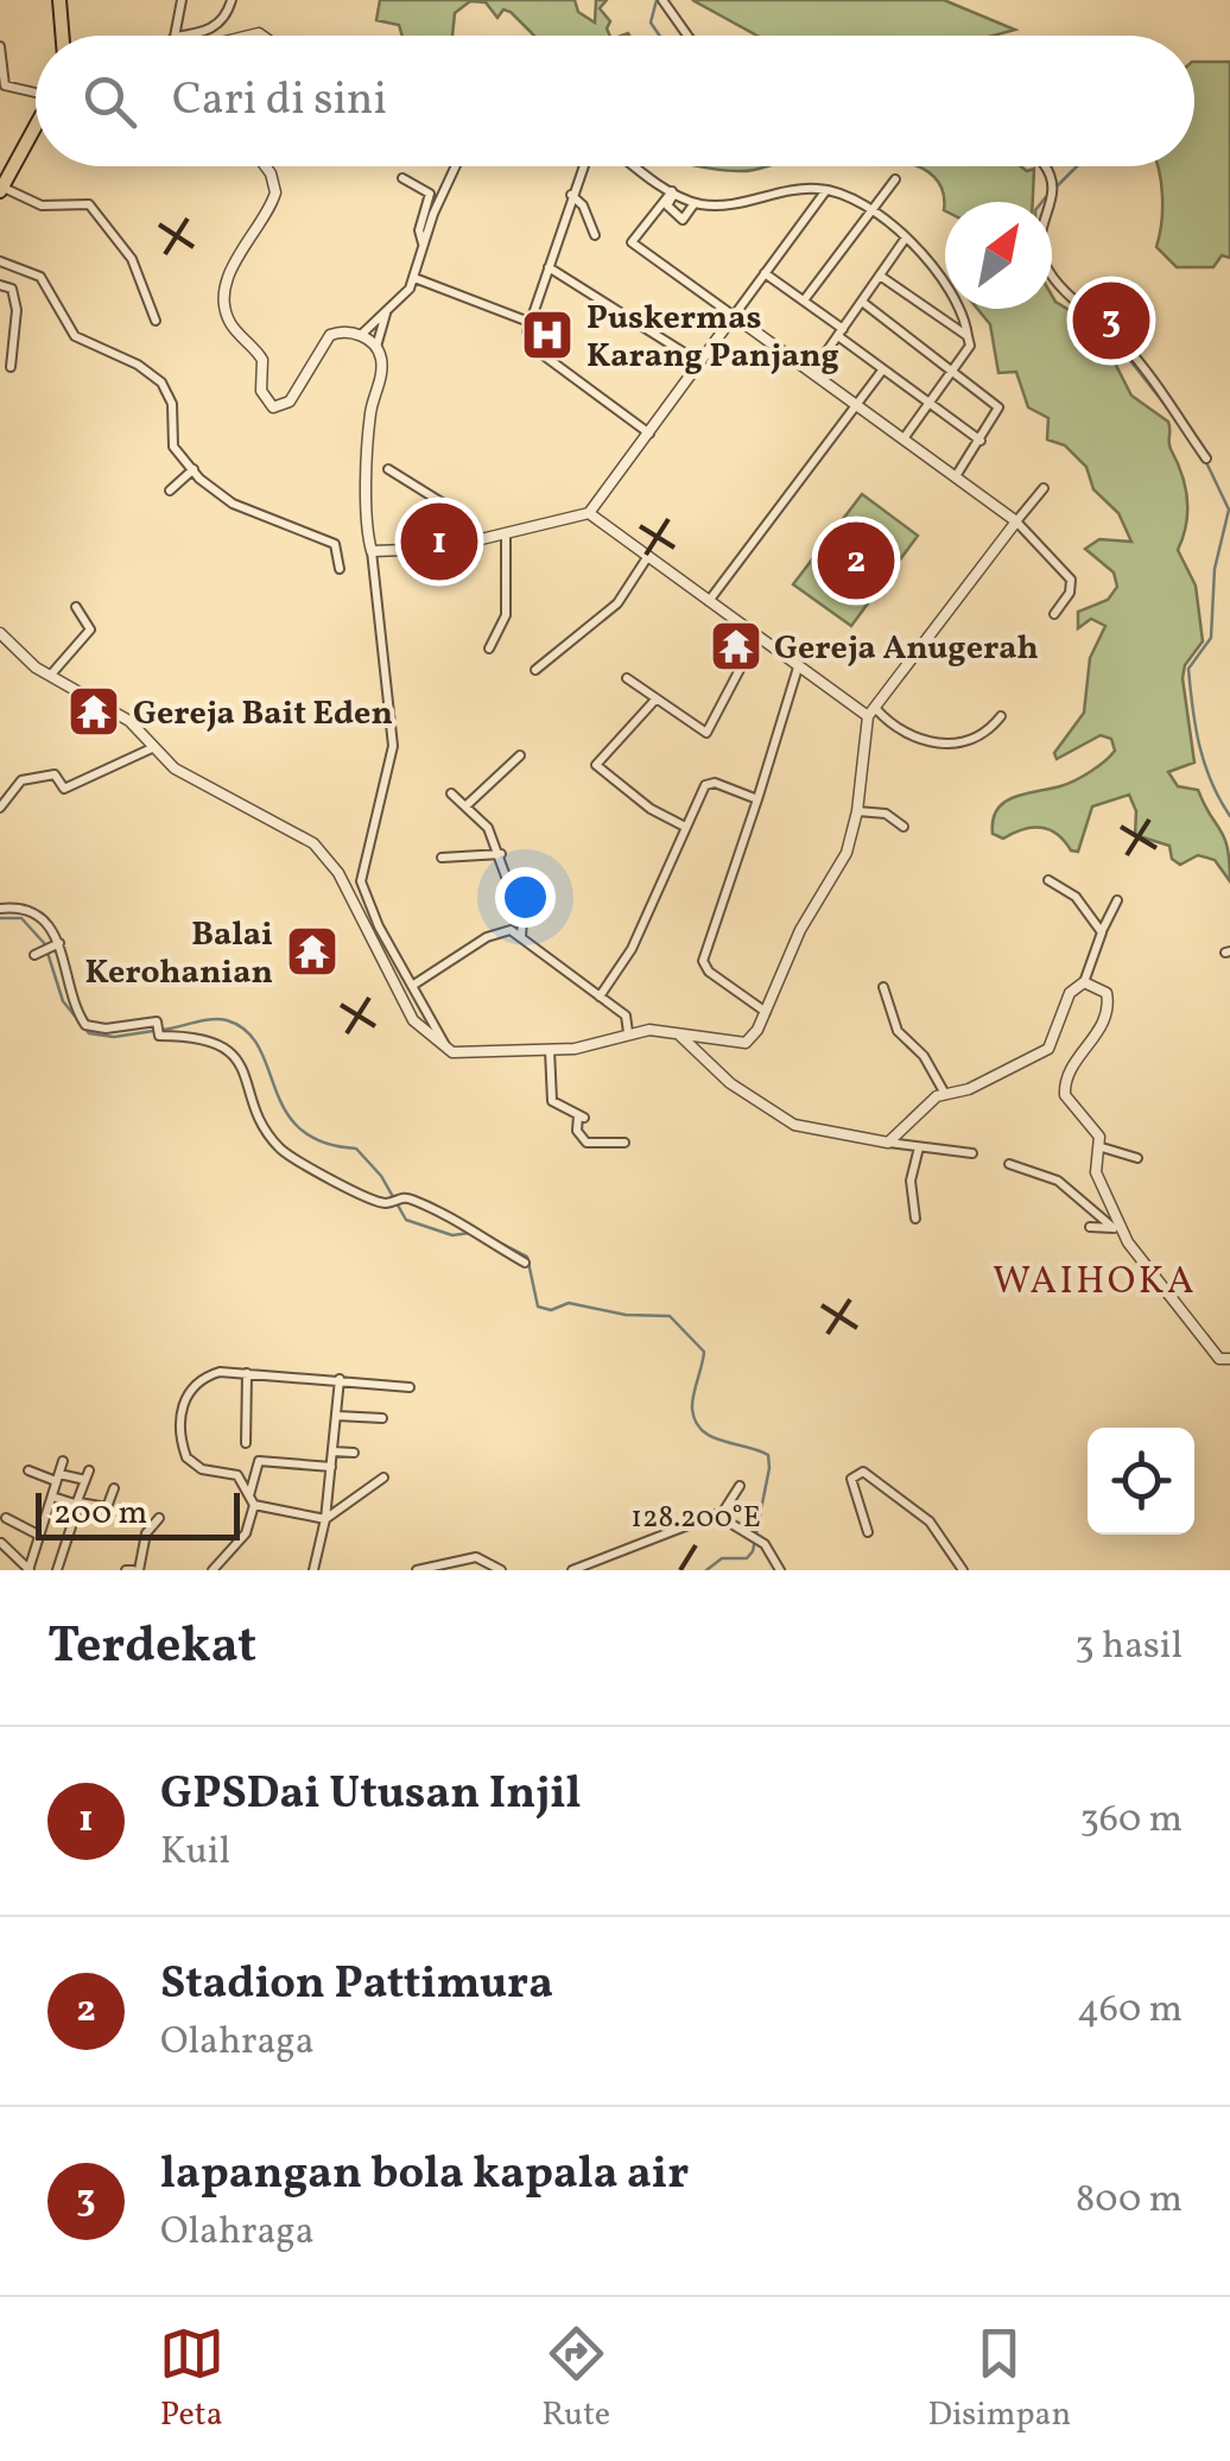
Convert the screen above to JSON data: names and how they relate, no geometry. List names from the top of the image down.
{
  "districts": ["WAIHOKA"],
  "places": {
    "hospital": ["Puskermas Karang Panjang"],
    "temple": ["Gereja Anugerah", "Gereja Bait Eden", "Balai Kerohanian"]
  },
  "scale_bar": "200 m",
  "north": "top right",
  "page": {
    "search": "Cari di sini",
    "pins": ["3", "1", "2"],
    "scale": "200 m",
    "heading": ["Terdekat", "3 hasil"],
    "list": [
      {
        "mark": "1",
        "name": "GPSDai Utusan Injil",
        "note": "Kuil",
        "value": "360 m"
      },
      {
        "mark": "2",
        "name": "Stadion Pattimura",
        "note": "Olahraga",
        "value": "460 m"
      },
      {
        "mark": "3",
        "name": "lapangan bola kapala air",
        "note": "Olahraga",
        "value": "800 m"
      }
    ],
    "nav": ["Peta", "Rute", "Disimpan"]
  },
  "coordinates": ["128.200°E"]
}
